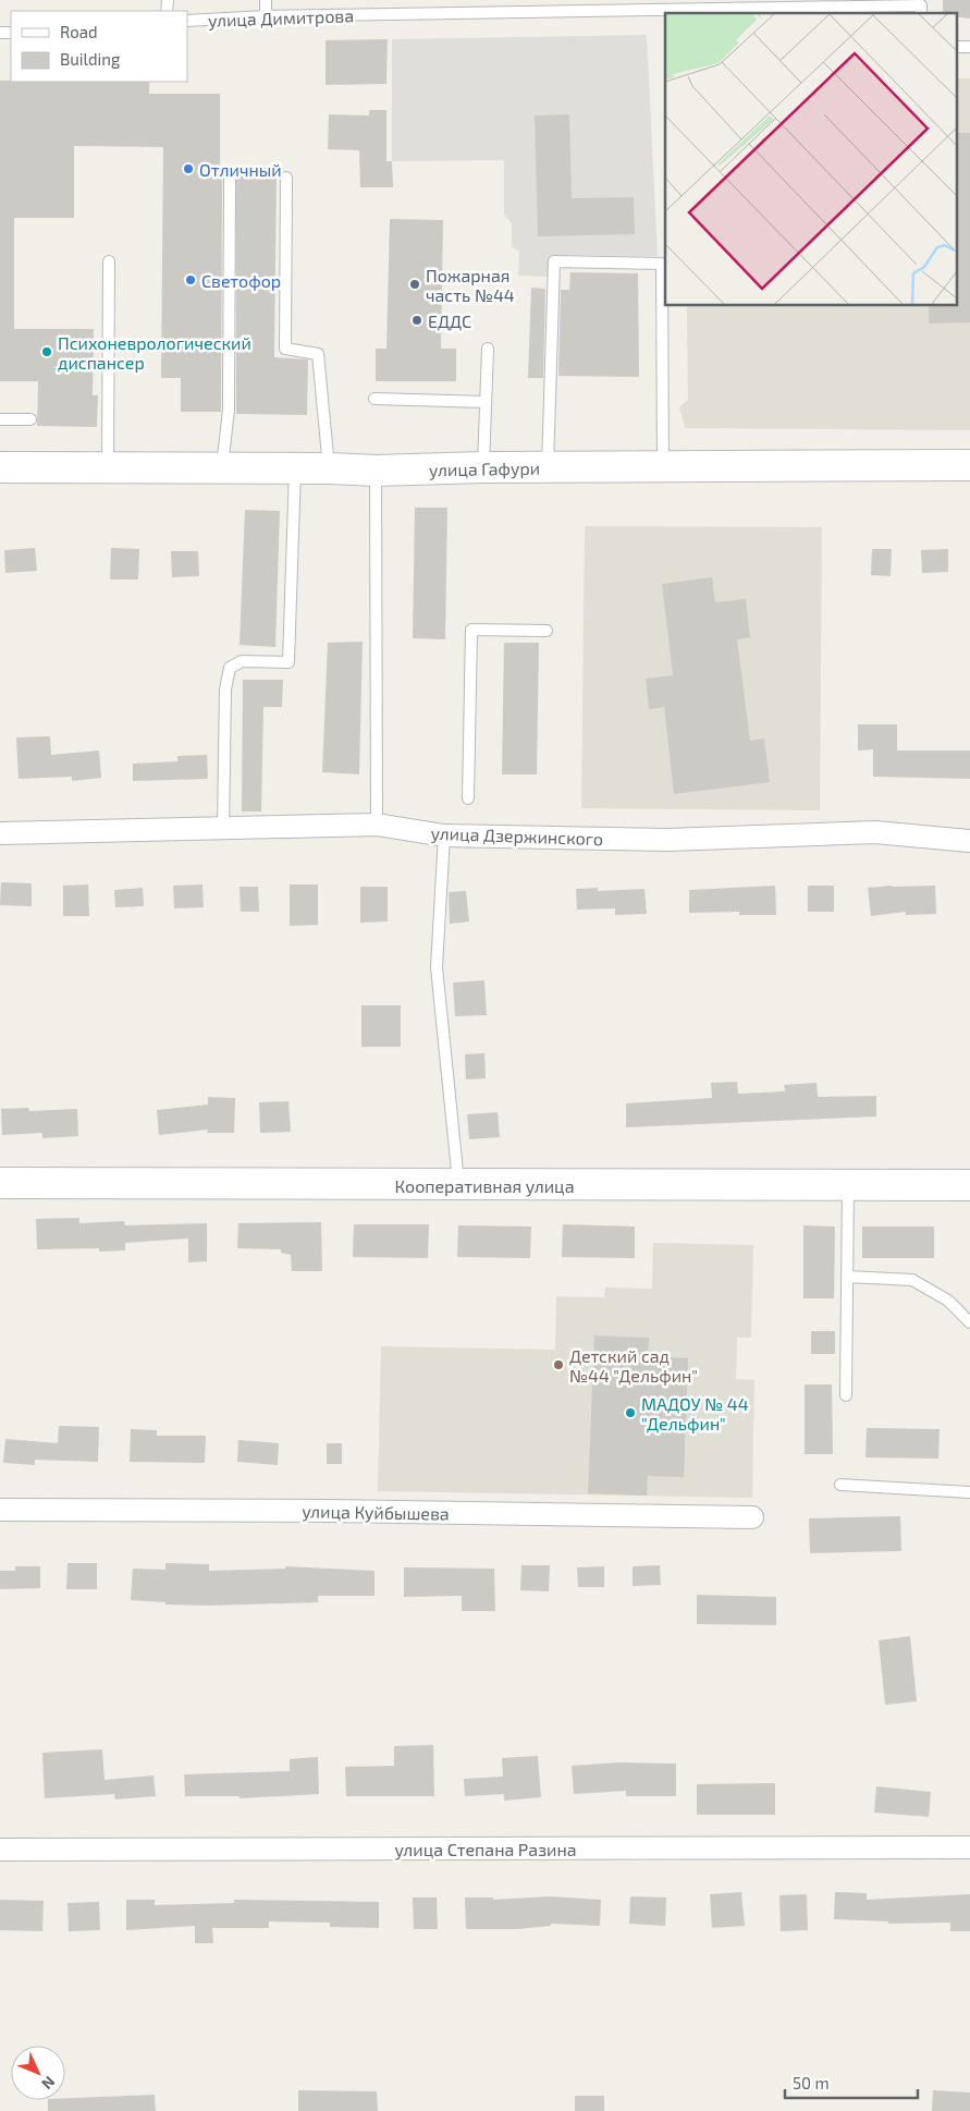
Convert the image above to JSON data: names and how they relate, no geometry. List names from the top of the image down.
{
  "streets": {
    "street": [
      "улица Гафури",
      "улица Дзержинского",
      "Кооперативная улица",
      "улица Куйбышева",
      "улица Степана Разина"
    ],
    "lane": ["улица Димитрова"]
  },
  "places": [
    "Отличный",
    "Светофор",
    "Пожарная часть №44",
    "ЕДДС",
    "Психоневрологический диспансер",
    "Детский сад №44 \"Дельфин\"",
    "МАДОУ № 44 \"Дельфин\""
  ],
  "legend": ["Road", "Building"],
  "scale_bar": "50 m",
  "north": "bottom right"
}
